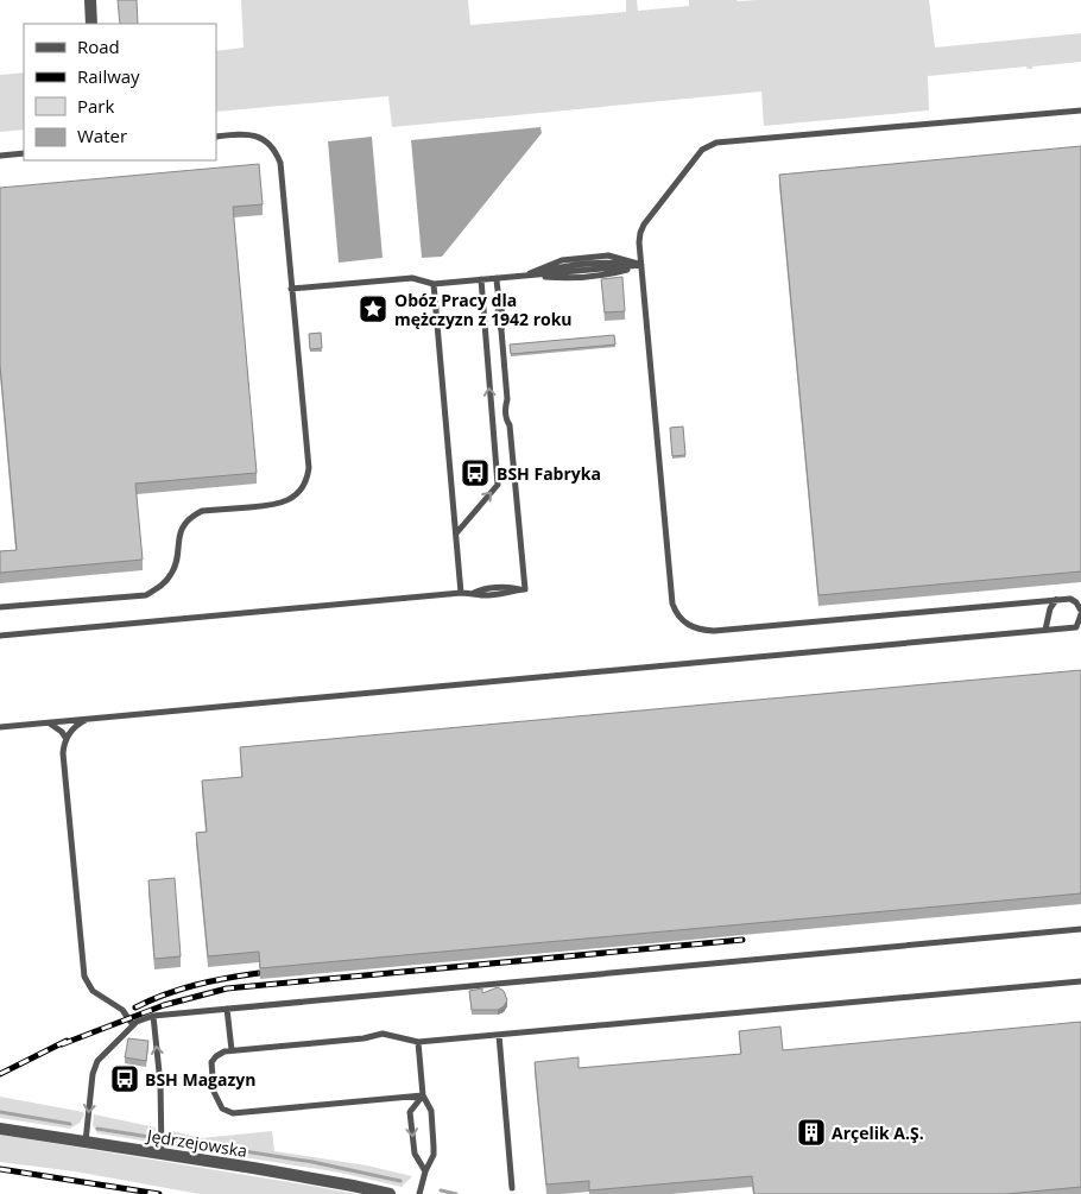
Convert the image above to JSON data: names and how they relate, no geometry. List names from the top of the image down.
{
  "streets": {
    "street": ["Jędrzejowska"]
  },
  "places": {
    "place": ["Obóz Pracy dla mężczyzn z 1942 roku"],
    "bus stop": ["BSH Fabryka", "BSH Magazyn"],
    "building": ["Arçelik A.Ş."]
  },
  "legend": [
    "Road",
    "Railway",
    "Park",
    "Water"
  ]
}
